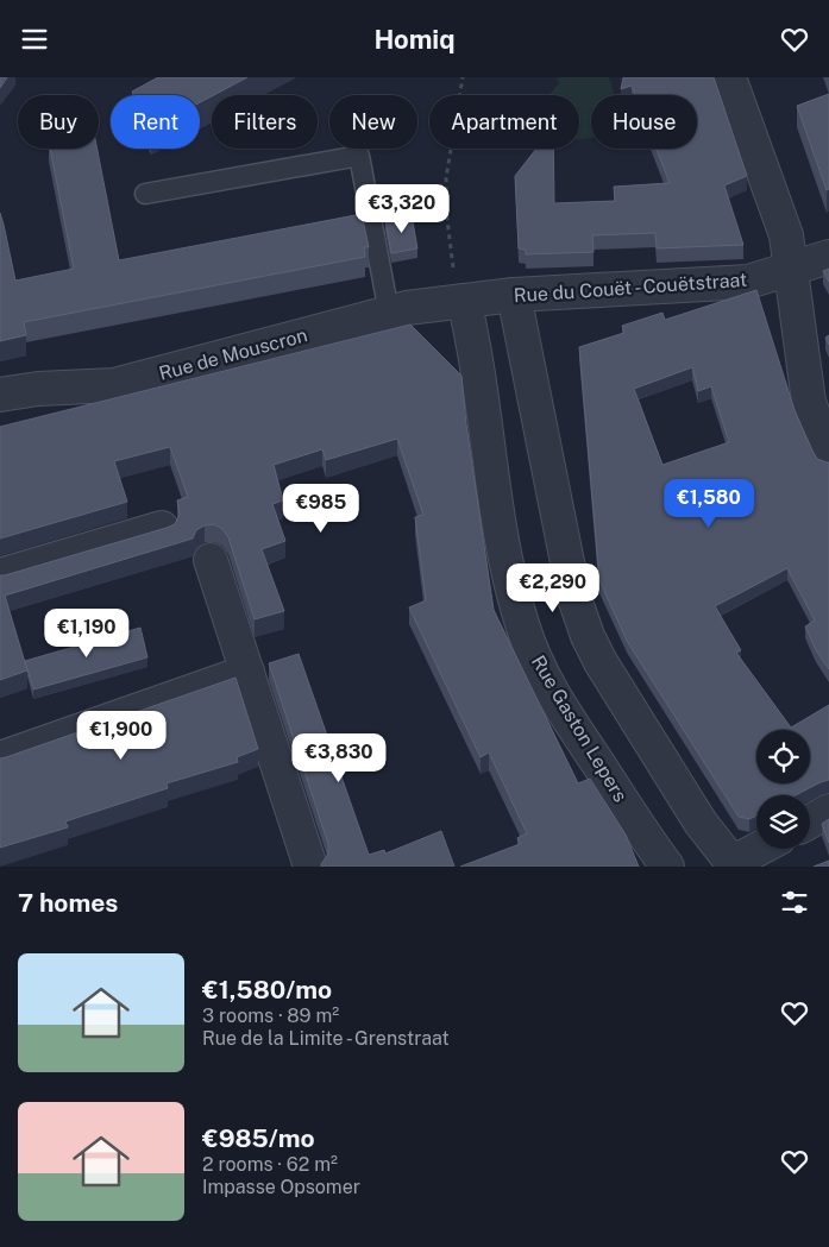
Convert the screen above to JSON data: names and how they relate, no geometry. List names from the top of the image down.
{
  "streets": {
    "street": ["Rue du Couët - Couëtstraat", "Rue de Mouscron", "Rue Gaston Lepers"]
  },
  "crossings": [
    ["Rue du Couët - Couëtstraat", "Rue de Mouscron"],
    ["Rue du Couët - Couëtstraat", "Rue Gaston Lepers"],
    ["Rue de Mouscron", "Rue Gaston Lepers"]
  ],
  "page": {
    "header": "Homiq",
    "chip": [
      "Buy",
      "Rent",
      "Filters",
      "New",
      "Apartment",
      "House"
    ],
    "price": [
      "€3,320",
      "€1,580",
      "€985",
      "€2,290",
      "€1,190",
      "€1,900",
      "€3,830"
    ],
    "heading": "7 homes",
    "list": [
      {
        "name": "€1,580/mo",
        "note": "3 rooms · 89 m² · Rue de la Limite - Grenstraat"
      },
      {
        "name": "€985/mo",
        "note": "2 rooms · 62 m² · Impasse Opsomer"
      }
    ]
  }
}
